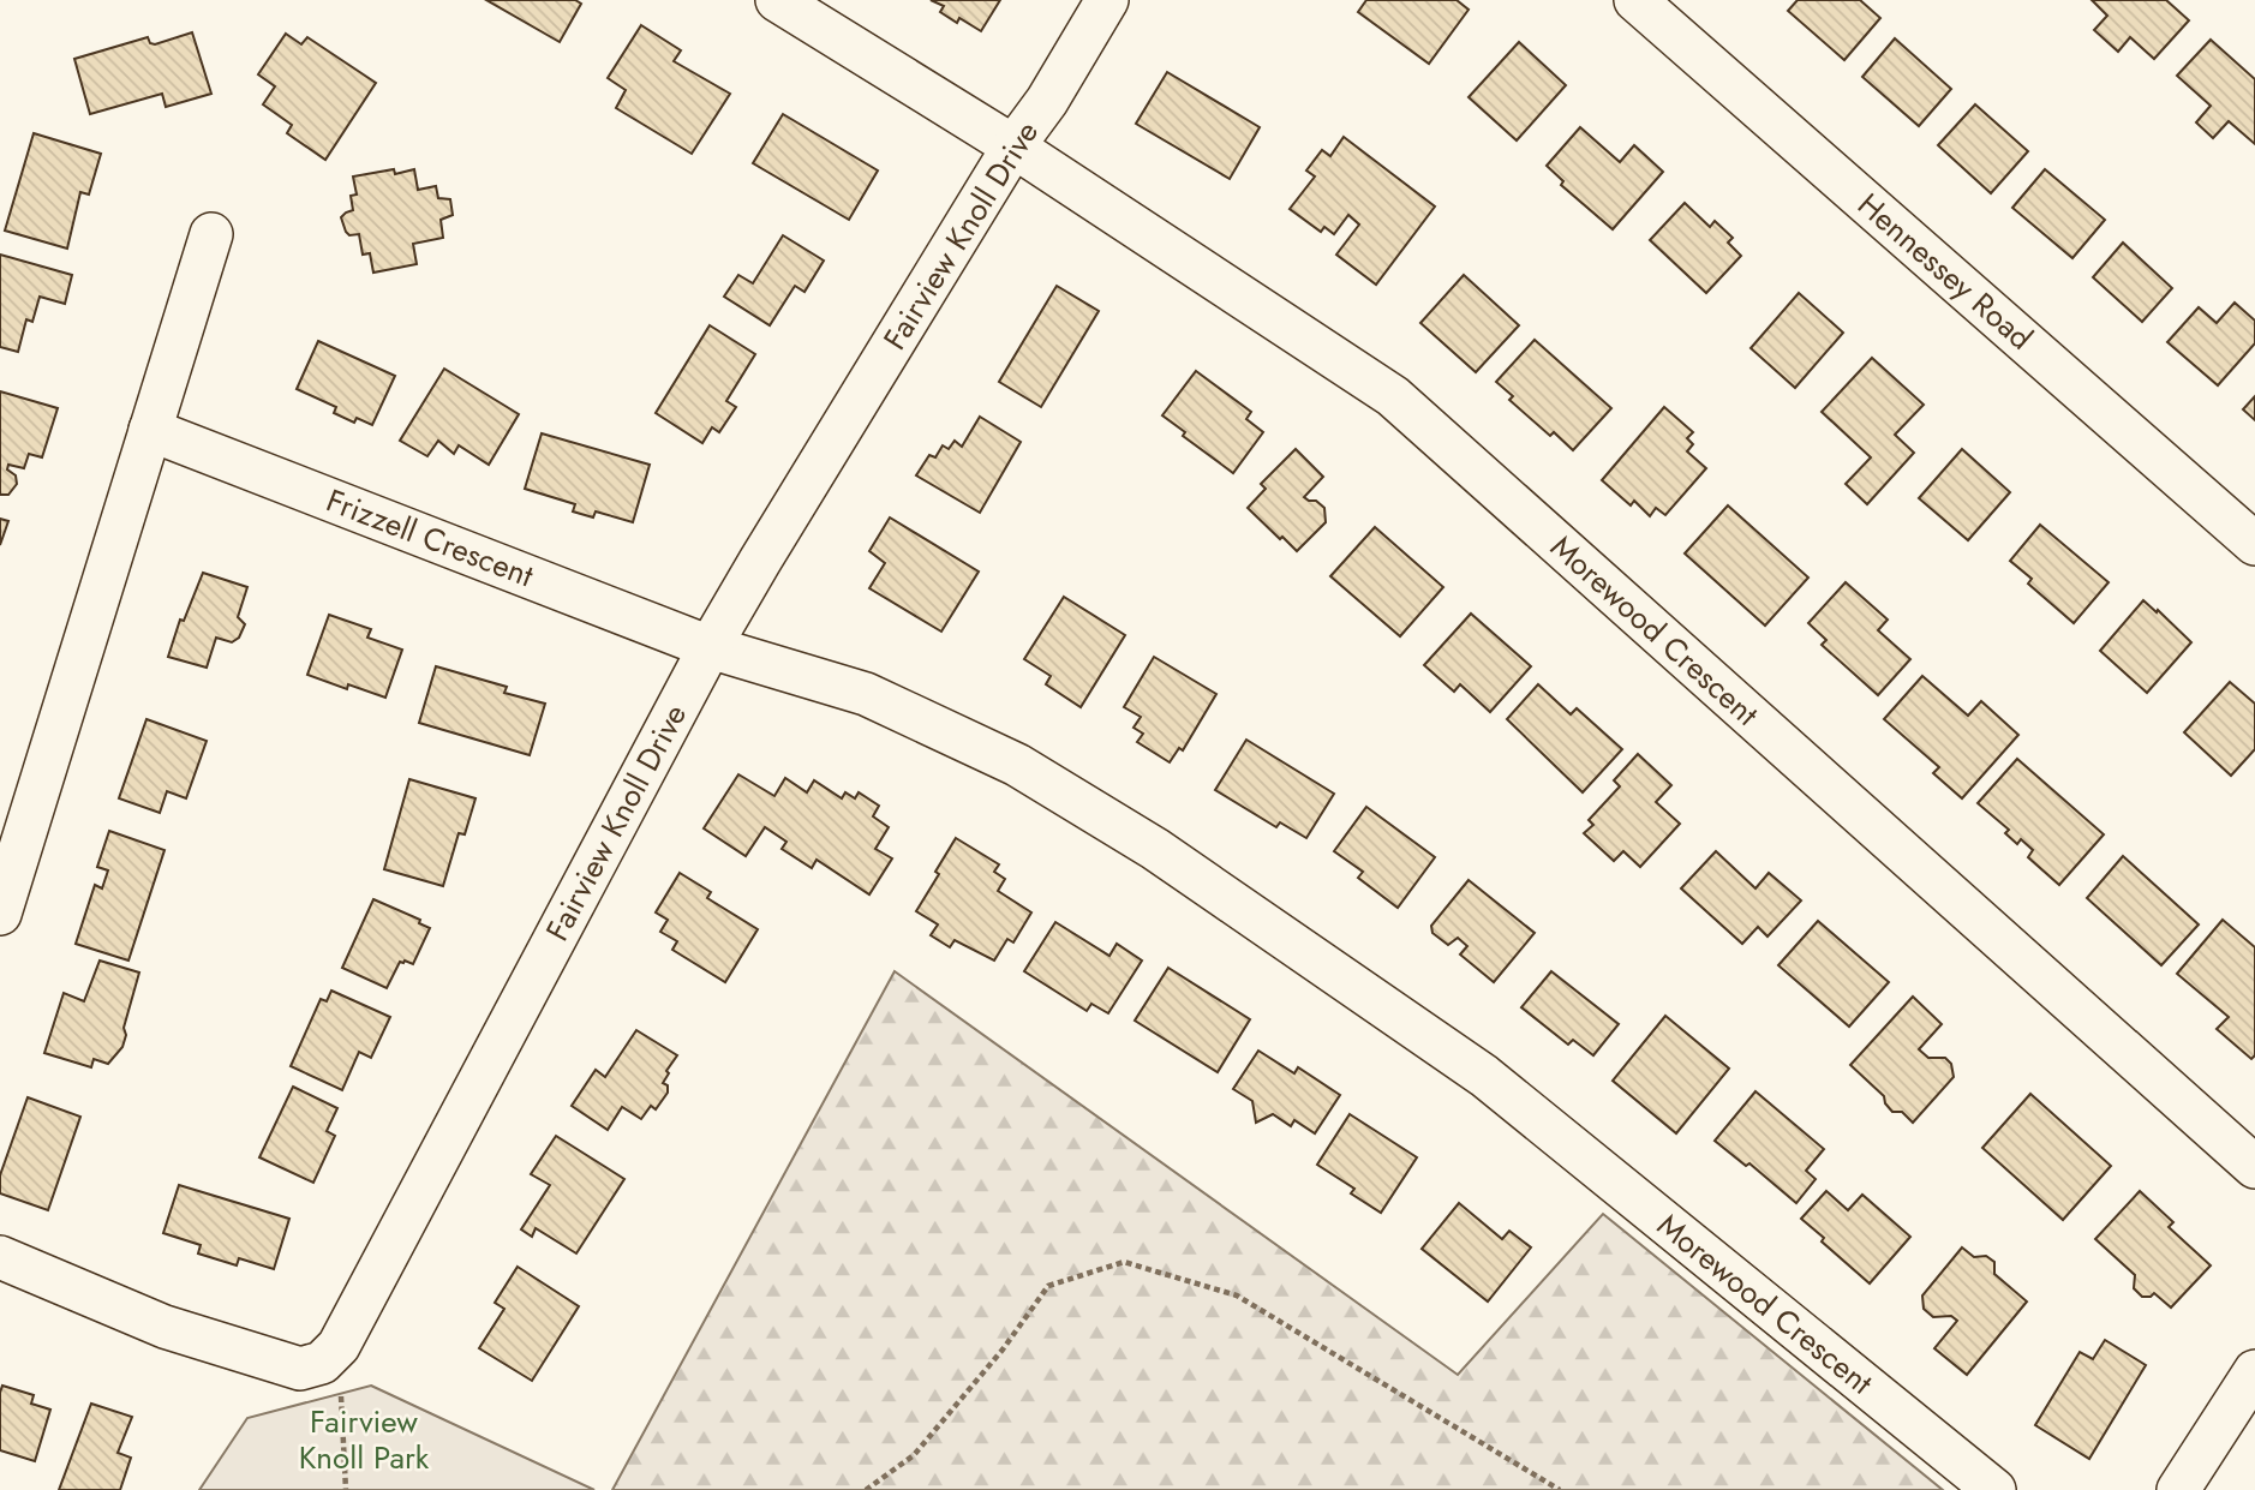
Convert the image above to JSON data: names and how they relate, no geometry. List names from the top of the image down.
{
  "streets": {
    "street": [
      "Fairview Knoll Drive",
      "Hennessey Road",
      "Frizzell Crescent",
      "Morewood Crescent"
    ]
  },
  "crossings": [
    ["Fairview Knoll Drive", "Frizzell Crescent"],
    ["Fairview Knoll Drive", "Morewood Crescent"],
    ["Frizzell Crescent", "Morewood Crescent"]
  ],
  "parks": ["Fairview Knoll Park"]
}
